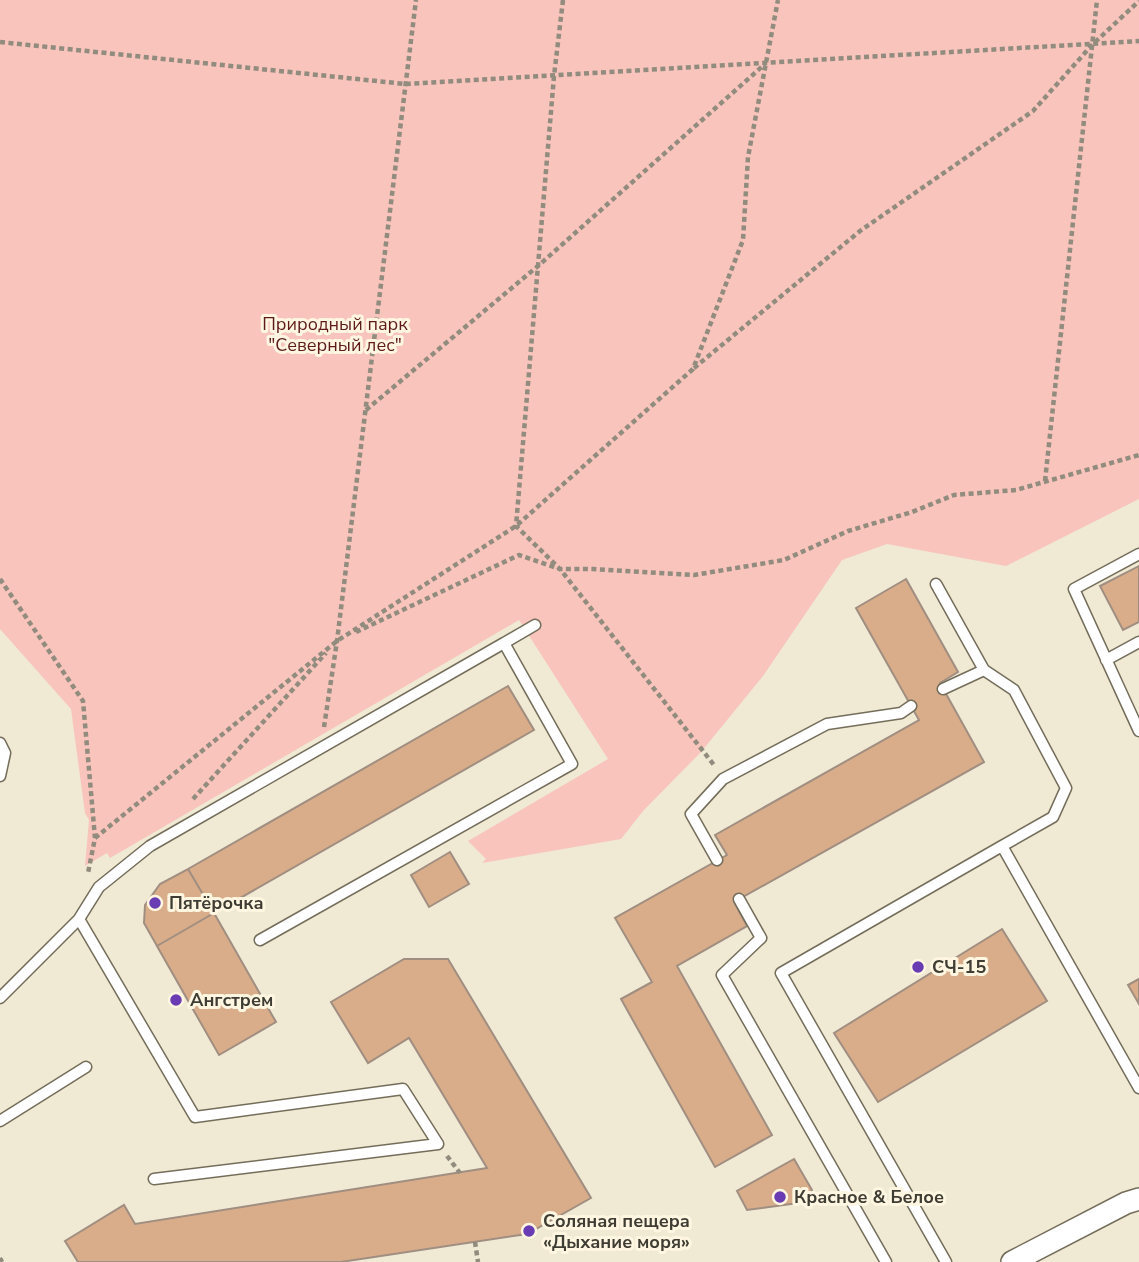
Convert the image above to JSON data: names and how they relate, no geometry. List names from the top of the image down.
{
  "parks": ["Природный парк \"Северный лес\""],
  "places": [
    "Пятёрочка",
    "СЧ-15",
    "Ангстрем",
    "Красное & Белое",
    "Соляная пещера «Дыхание моря»"
  ]
}
